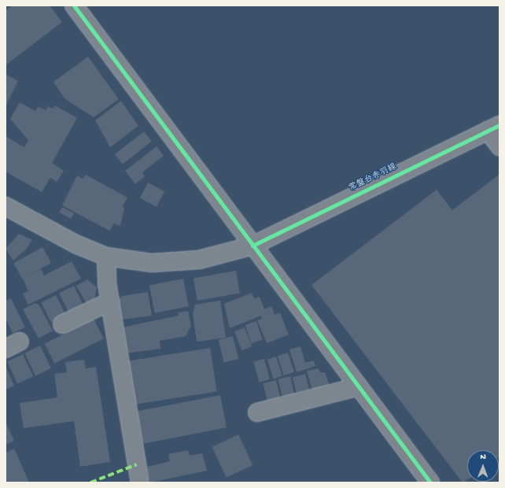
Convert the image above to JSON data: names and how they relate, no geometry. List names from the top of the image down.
{
  "streets": {
    "street": ["常盤台赤羽線"]
  },
  "north": "top"
}
